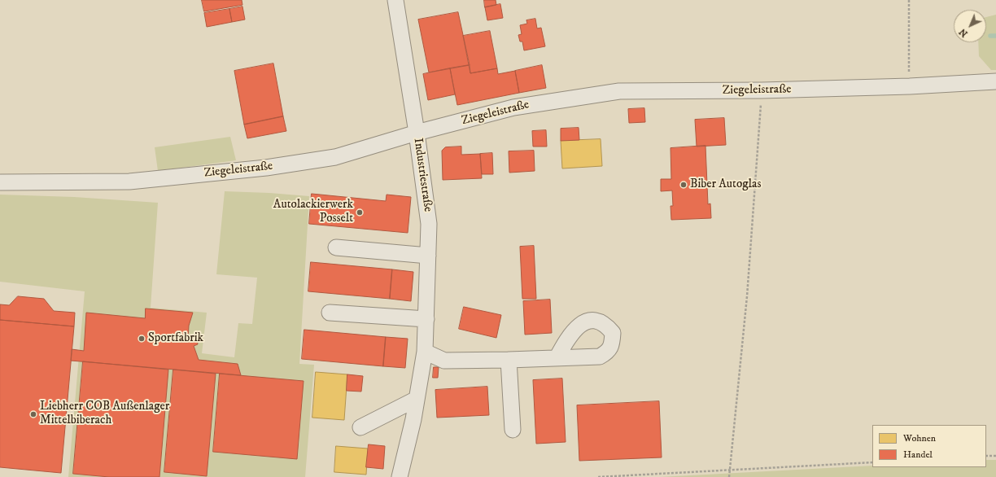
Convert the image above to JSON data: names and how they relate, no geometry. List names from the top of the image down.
{
  "streets": {
    "street": ["Ziegeleistraße", "Industriestraße"]
  },
  "crossings": [
    ["Ziegeleistraße", "Industriestraße"]
  ],
  "places": [
    "Biber Autoglas",
    "Autolackierwerk Posselt",
    "Sportfabrik",
    "Liebherr COB Außenlager Mittelbiberach"
  ],
  "legend": ["Wohnen", "Handel"],
  "north": "bottom left"
}
